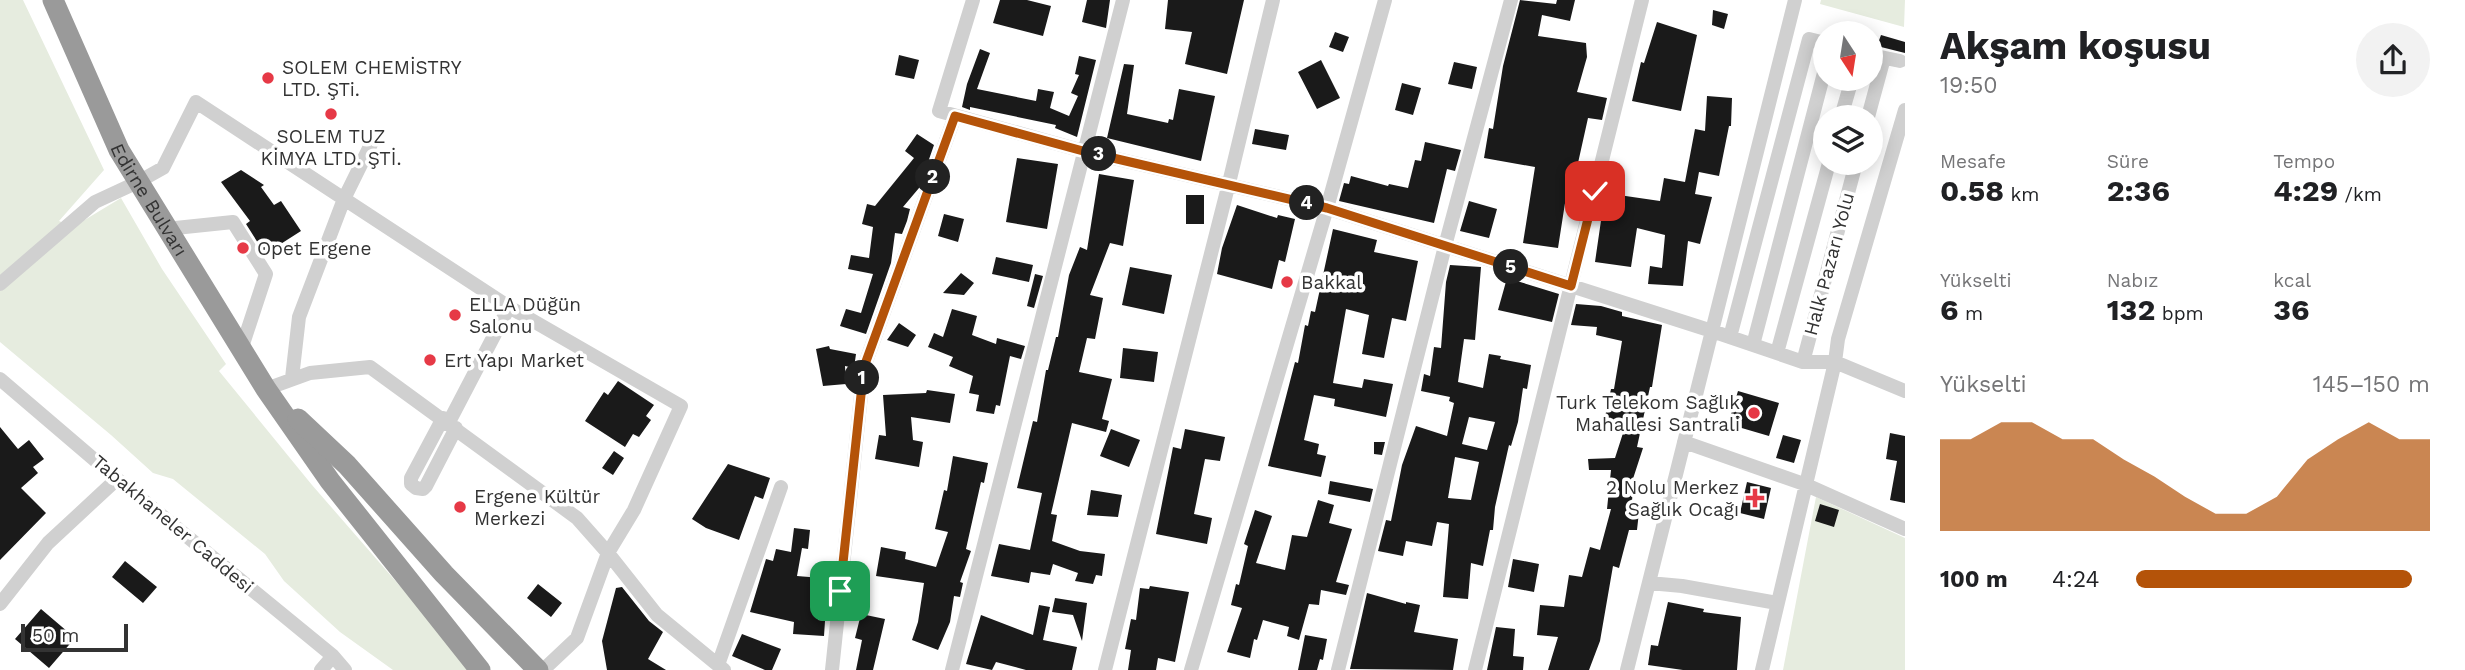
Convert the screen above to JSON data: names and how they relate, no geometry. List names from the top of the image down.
{
  "streets": {
    "highway": ["Edirne Bulvarı"],
    "street": ["Halk Pazarı Yolu", "Tabakhaneler Caddesi"]
  },
  "places": {
    "other": [
      "SOLEM CHEMİSTRY LTD. ŞTi.",
      "SOLEM TUZ KİMYA LTD. ŞTİ.",
      "Opet Ergene",
      "Bakkal",
      "ELLA Düğün Salonu",
      "Ert Yapı Market",
      "Turk Telekom Sağlık Mahallesi Santrali",
      "Ergene Kültür Merkezi"
    ],
    "health": ["2 Nolu Merkez Sağlık Ocağı"]
  },
  "scale_bar": "50 m",
  "north": "bottom",
  "page": {
    "heading": ["Akşam koşusu", "19:50"],
    "stats": [
      ["Mesafe", "0.58 km"],
      ["Süre", "2:36"],
      ["Tempo", "4:29 /km"],
      ["Yükselti", "6 m"],
      ["Nabız", "132 bpm"],
      ["kcal", "36"]
    ],
    "pins": [
      "3",
      "2",
      "4",
      "5",
      "1"
    ],
    "chart": ["Yükselti", "145–150 m"],
    "list": [
      {
        "name": "100 m",
        "note": "4:24"
      }
    ],
    "scale": "50 m"
  }
}
